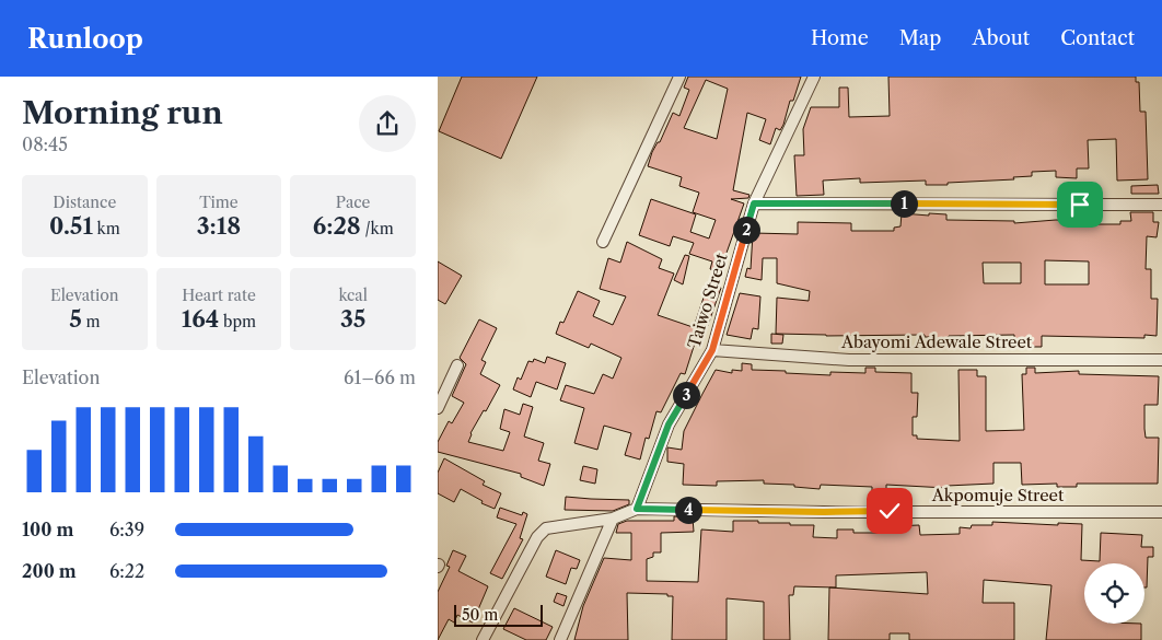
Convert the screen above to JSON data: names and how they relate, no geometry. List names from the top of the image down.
{
  "streets": {
    "street": ["Taiwo Street", "Abayomi Adewale Street", "Akpomuje Street"]
  },
  "crossings": [
    ["Taiwo Street", "Abayomi Adewale Street"],
    ["Taiwo Street", "Akpomuje Street"]
  ],
  "scale_bar": "50 m",
  "page": {
    "header": "Runloop",
    "nav": [
      "Home",
      "Map",
      "About",
      "Contact"
    ],
    "heading": ["Morning run", "08:45"],
    "stats": [
      ["Distance", "0.51 km"],
      ["Time", "3:18"],
      ["Pace", "6:28 /km"],
      ["Elevation", "5 m"],
      ["Heart rate", "164 bpm"],
      ["kcal", "35"]
    ],
    "pins": [
      "1",
      "2",
      "3",
      "4"
    ],
    "chart": ["Elevation", "61–66 m"],
    "list": [
      {
        "name": "100 m",
        "note": "6:39"
      },
      {
        "name": "200 m",
        "note": "6:22"
      }
    ],
    "scale": "50 m"
  }
}
